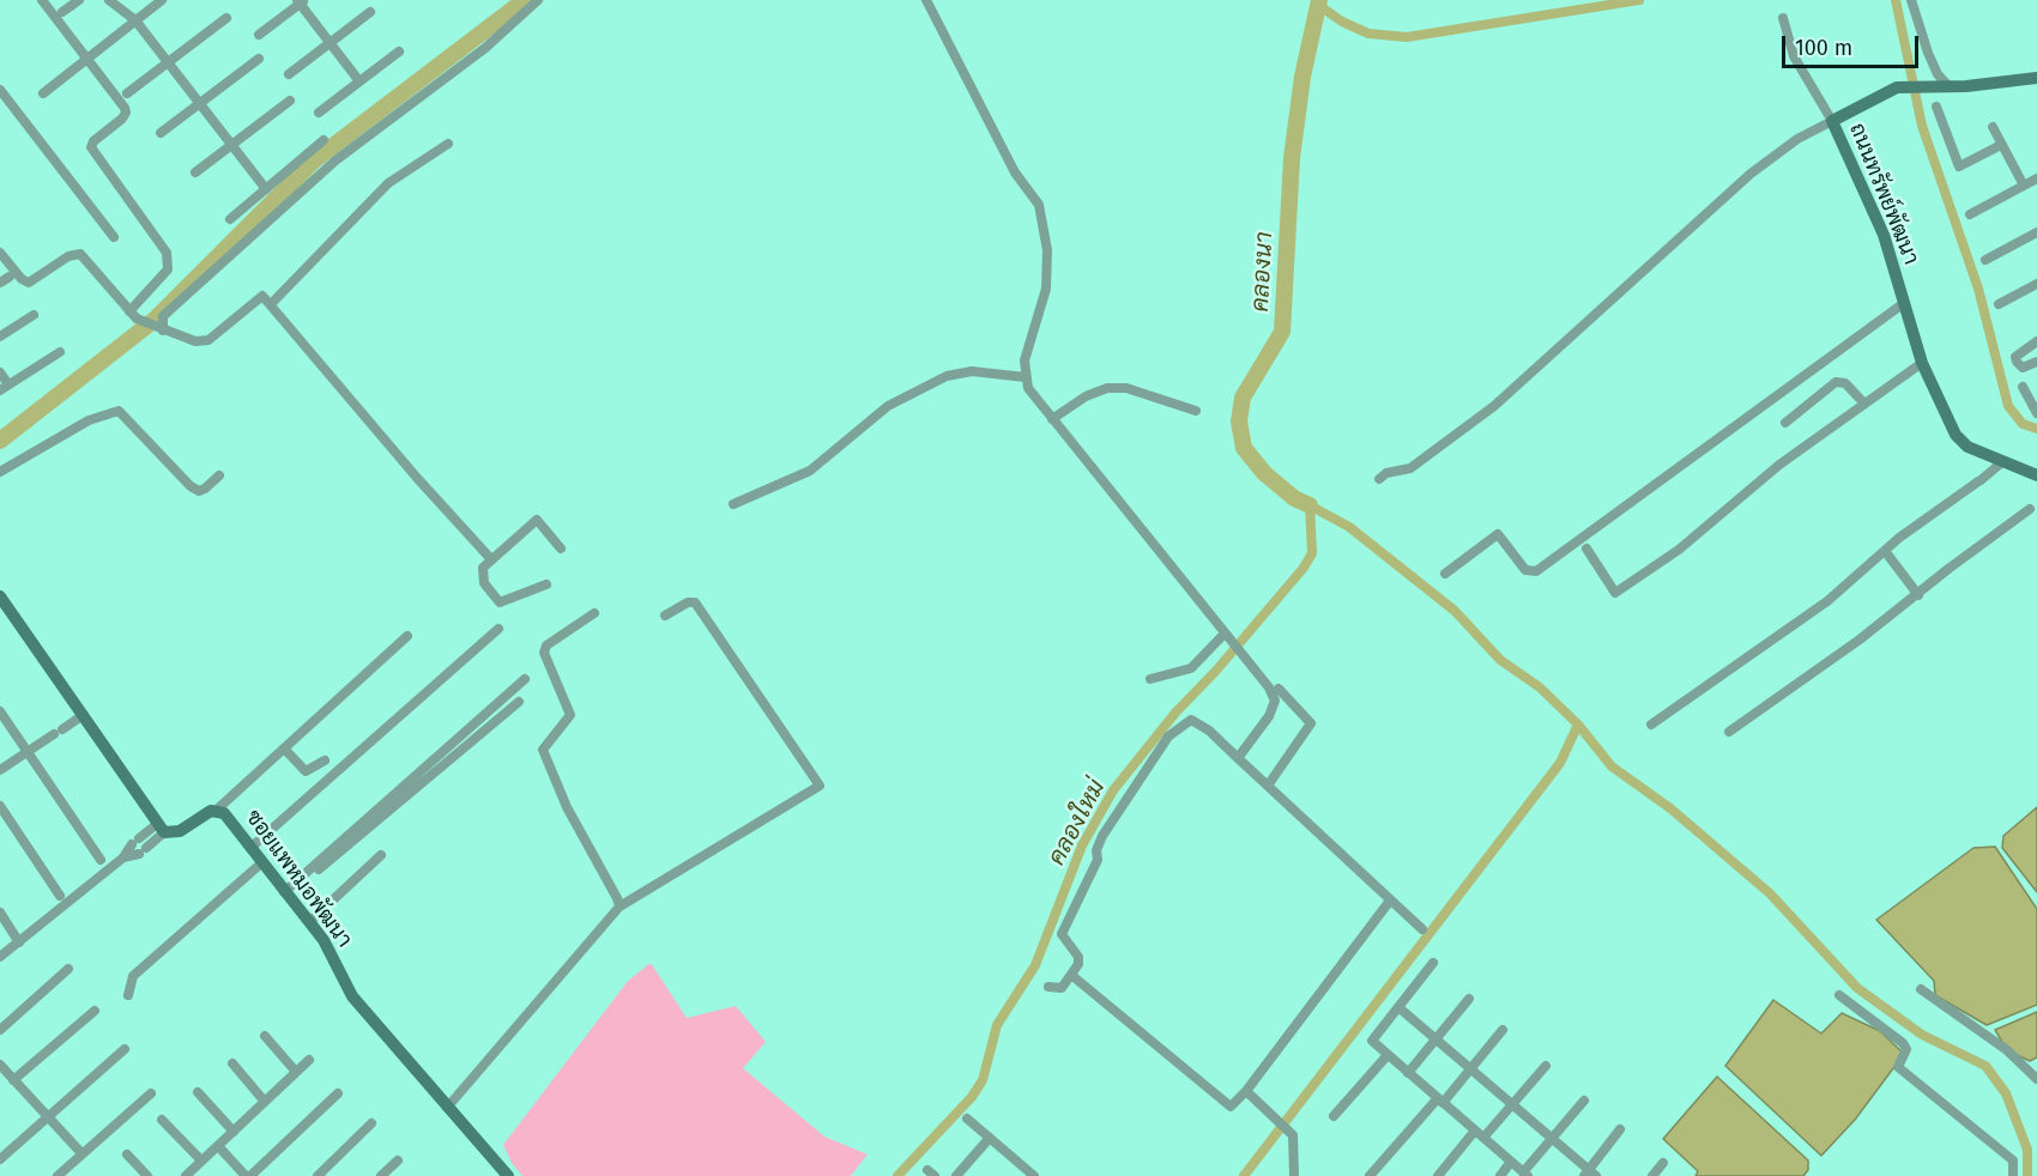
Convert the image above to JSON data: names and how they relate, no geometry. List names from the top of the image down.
{
  "streets": {
    "street": ["ถนนทรัพย์พัฒนา", "ซอยแพหมอพัฒนา"]
  },
  "water": ["คลองนา", "คลองใหม่"],
  "scale_bar": "100 m"
}
